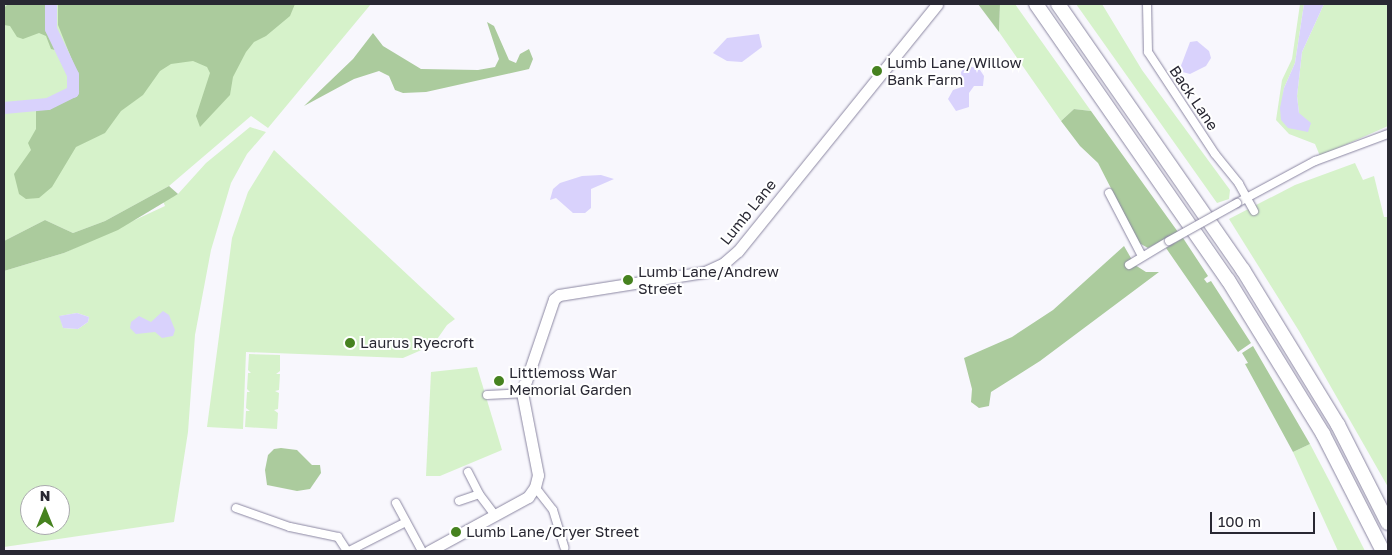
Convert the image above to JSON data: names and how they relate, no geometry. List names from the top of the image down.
{
  "streets": {
    "street": ["Back Lane", "Lumb Lane"]
  },
  "places": [
    "Lumb Lane/Willow Bank Farm",
    "Lumb Lane/Andrew Street",
    "Laurus Ryecroft",
    "Littlemoss War Memorial Garden",
    "Lumb Lane/Cryer Street"
  ],
  "scale_bar": "100 m",
  "north": "top"
}
